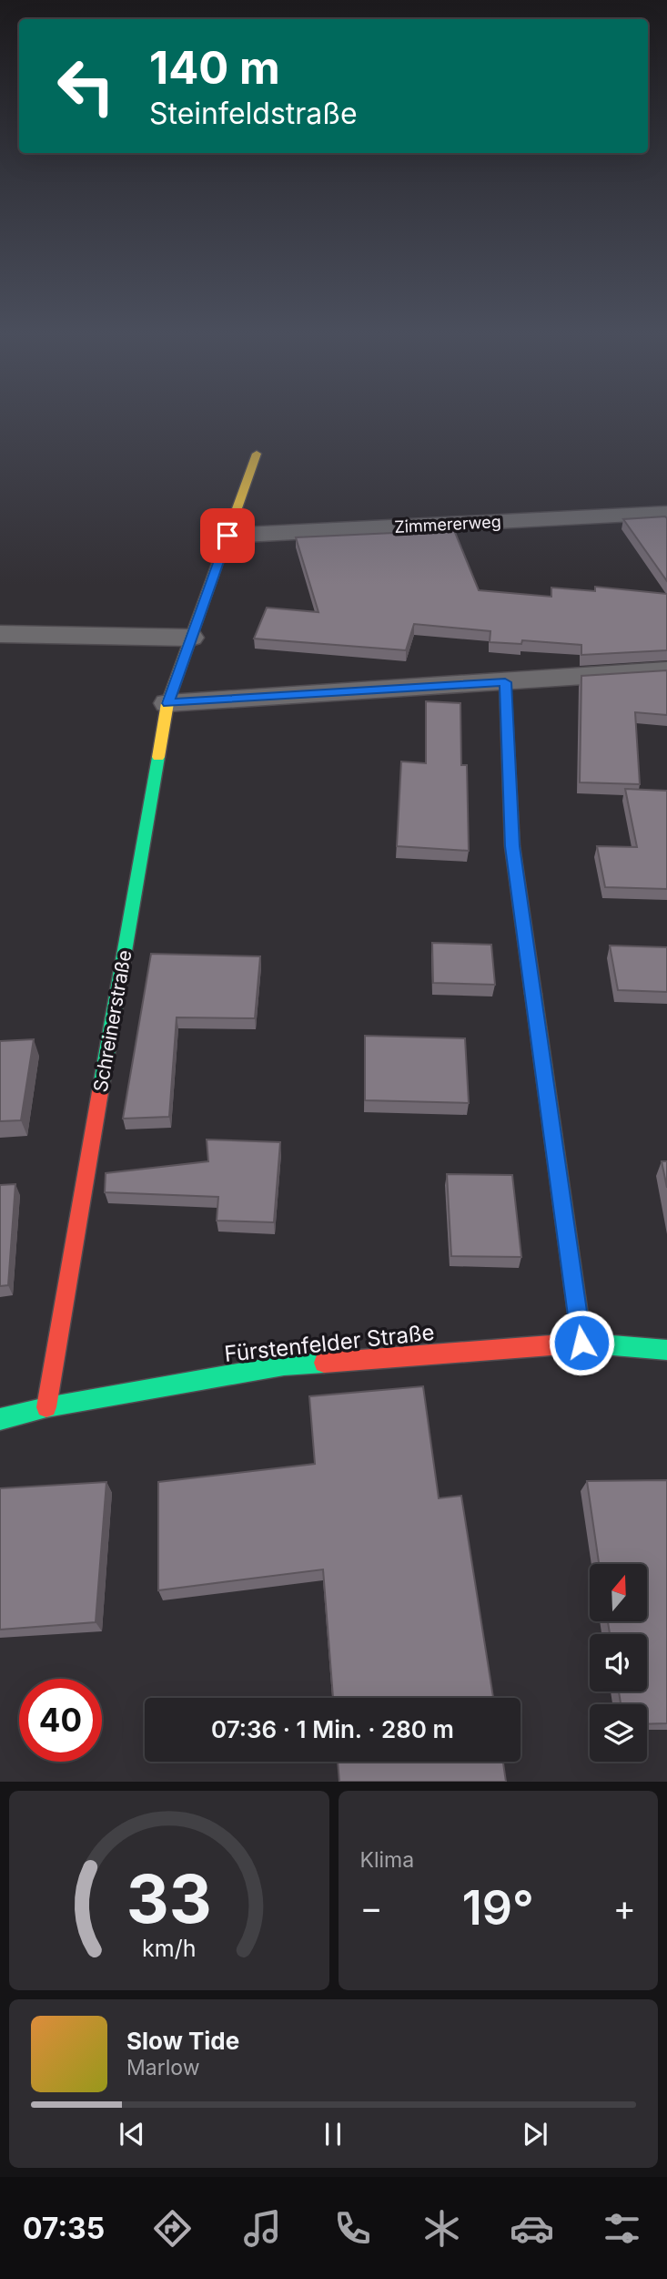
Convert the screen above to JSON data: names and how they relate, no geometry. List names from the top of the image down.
{
  "streets": {
    "street": ["Zimmererweg", "Schreinerstraße", "Fürstenfelder Straße"]
  },
  "crossings": [
    ["Zimmererweg", "Schreinerstraße"],
    ["Schreinerstraße", "Fürstenfelder Straße"]
  ],
  "north": "top",
  "page": {
    "turn": ["140 m", "Steinfeldstraße"],
    "limit": "40",
    "trip": "07:36 · 1 Min. · 280 m",
    "tile": "Klima",
    "heat": ["−", "19°", "+"],
    "song": ["Slow Tide", "Marlow"],
    "tabs": "07:35",
    "gauge": ["33", "km/h"]
  }
}
